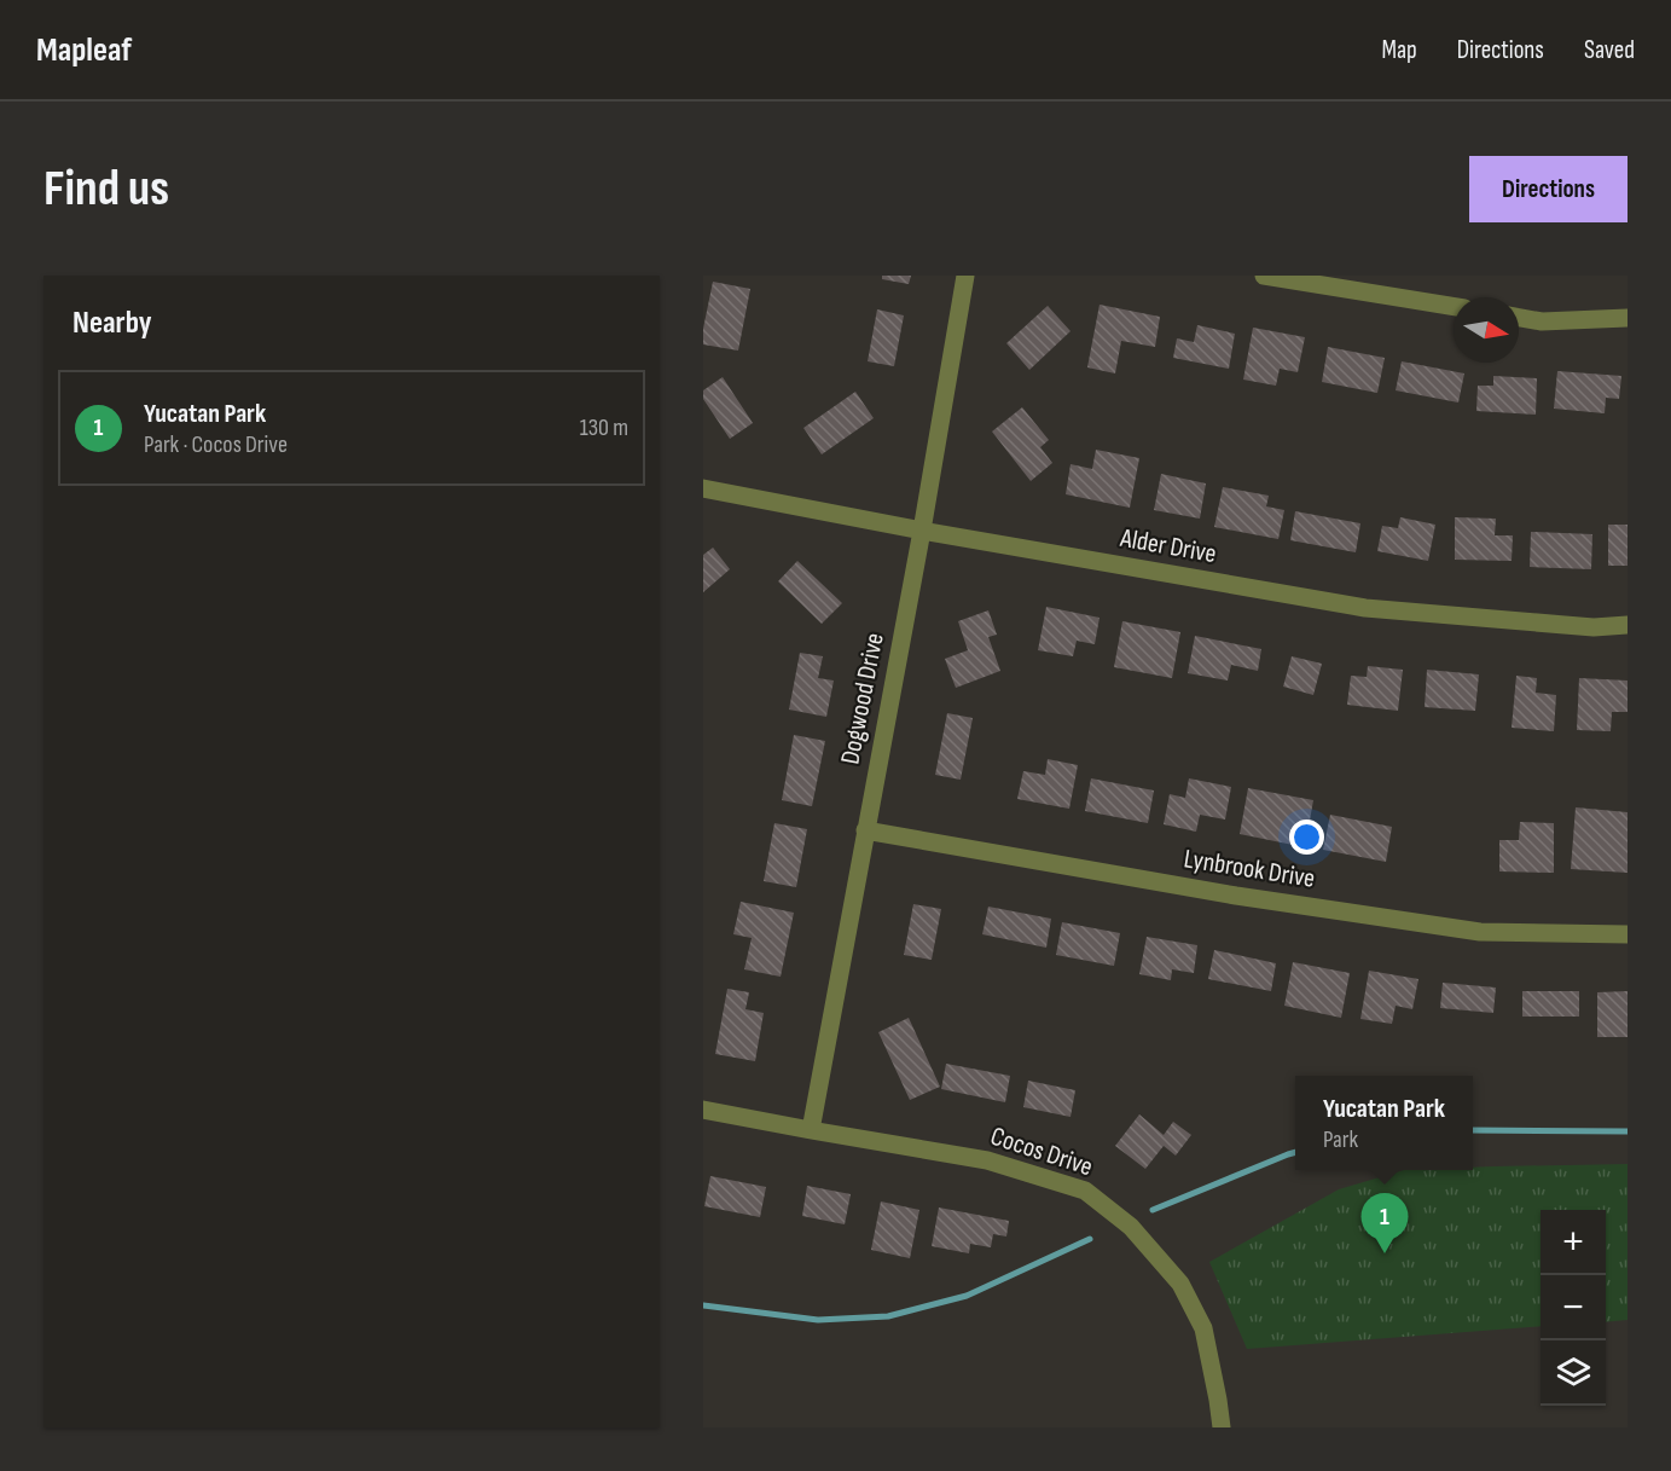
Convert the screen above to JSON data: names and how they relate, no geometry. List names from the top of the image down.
{
  "streets": {
    "street": [
      "Alder Drive",
      "Dogwood Drive",
      "Lynbrook Drive",
      "Cocos Drive"
    ]
  },
  "crossings": [
    ["Alder Drive", "Dogwood Drive"],
    ["Dogwood Drive", "Lynbrook Drive"],
    ["Dogwood Drive", "Cocos Drive"]
  ],
  "north": "right",
  "page": {
    "header": "Mapleaf",
    "nav": ["Map", "Directions", "Saved"],
    "buttons": "Directions",
    "title": "Find us",
    "heading": "Nearby",
    "list": [
      {
        "mark": "1",
        "name": "Yucatan Park",
        "note": "Park · Cocos Drive",
        "value": "130 m"
      }
    ],
    "popup": ["Yucatan Park", "Park"],
    "pins": "1",
    "map_buttons": ["+", "−"]
  }
}
